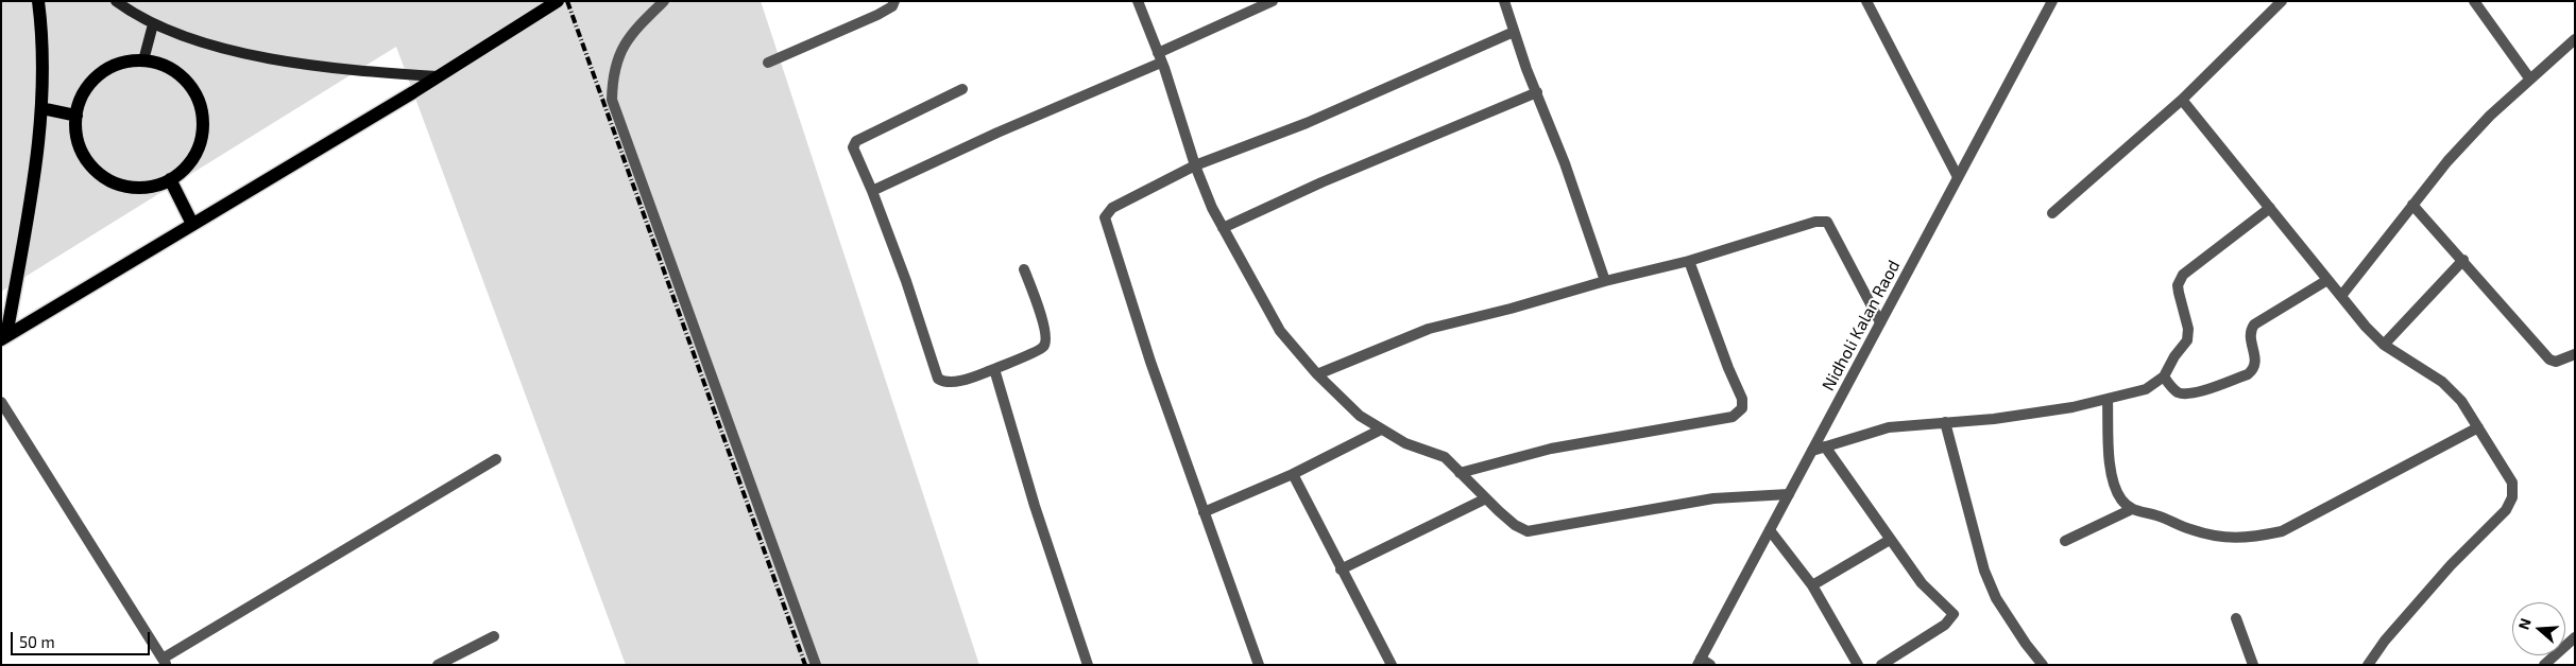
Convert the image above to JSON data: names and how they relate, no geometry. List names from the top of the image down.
{
  "streets": {
    "street": ["Nidholi Kalan Raod"]
  },
  "scale_bar": "50 m",
  "north": "left"
}
